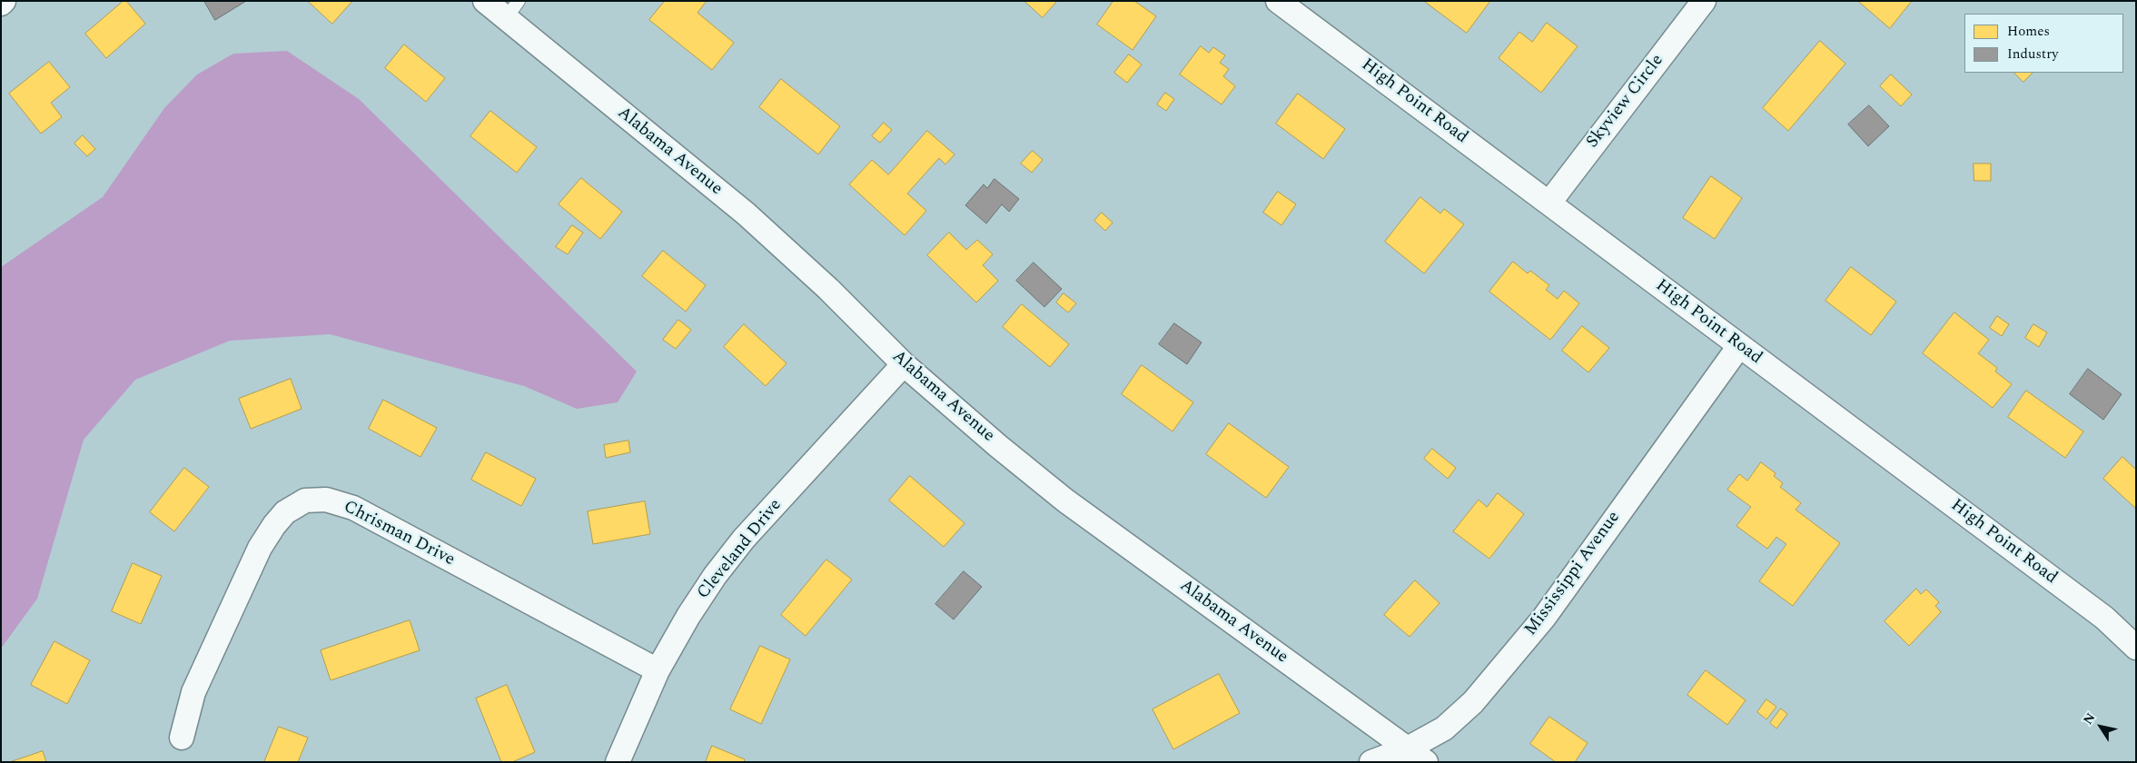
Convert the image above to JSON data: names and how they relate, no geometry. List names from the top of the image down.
{
  "streets": {
    "street": [
      "High Point Road",
      "Skyview Circle",
      "Alabama Avenue",
      "Chrisman Drive",
      "Cleveland Drive",
      "Mississippi Avenue"
    ]
  },
  "crossings": [
    ["High Point Road", "Skyview Circle"],
    ["High Point Road", "Mississippi Avenue"],
    ["Alabama Avenue", "Cleveland Drive"],
    ["Alabama Avenue", "Mississippi Avenue"],
    ["Chrisman Drive", "Cleveland Drive"]
  ],
  "legend": ["Homes", "Industry"],
  "north": "top left"
}
